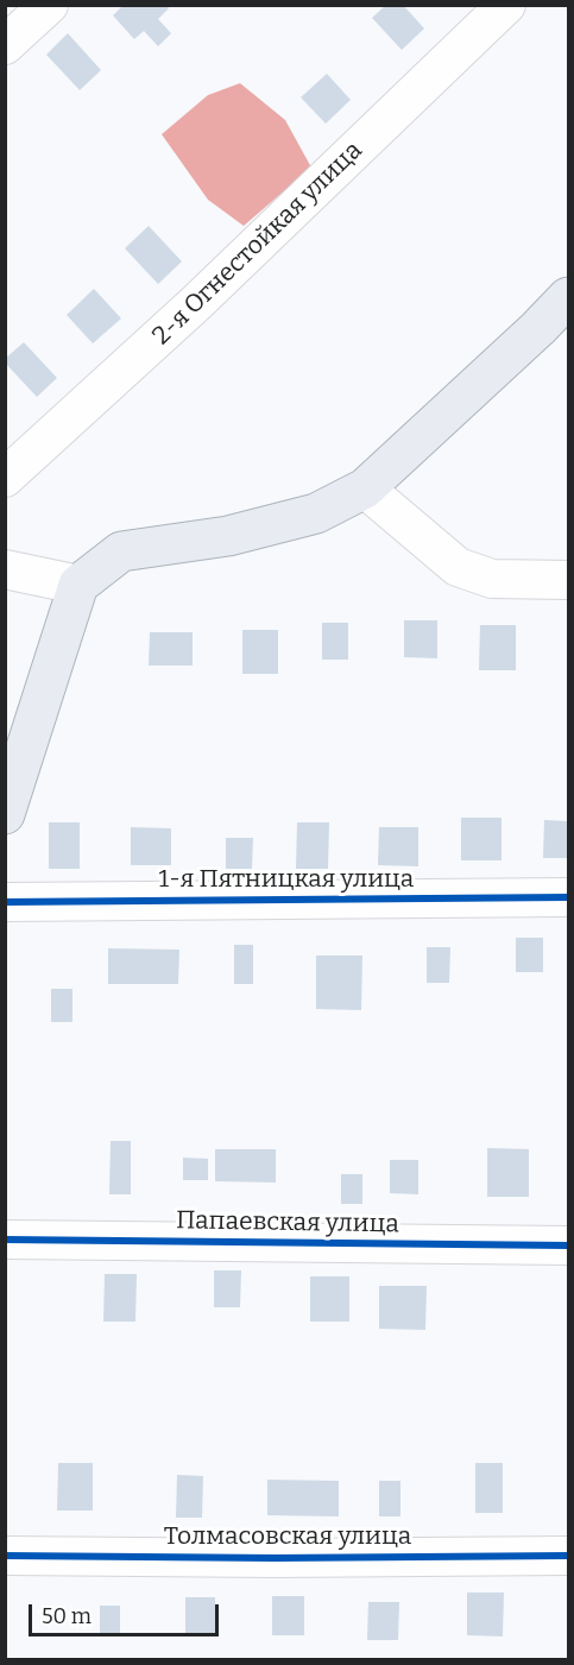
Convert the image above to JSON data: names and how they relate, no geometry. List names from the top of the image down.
{
  "streets": {
    "street": [
      "2-я Огнестойкая улица",
      "1-я Пятницкая улица",
      "Папаевская улица",
      "Толмасовская улица"
    ]
  },
  "scale_bar": "50 m"
}
